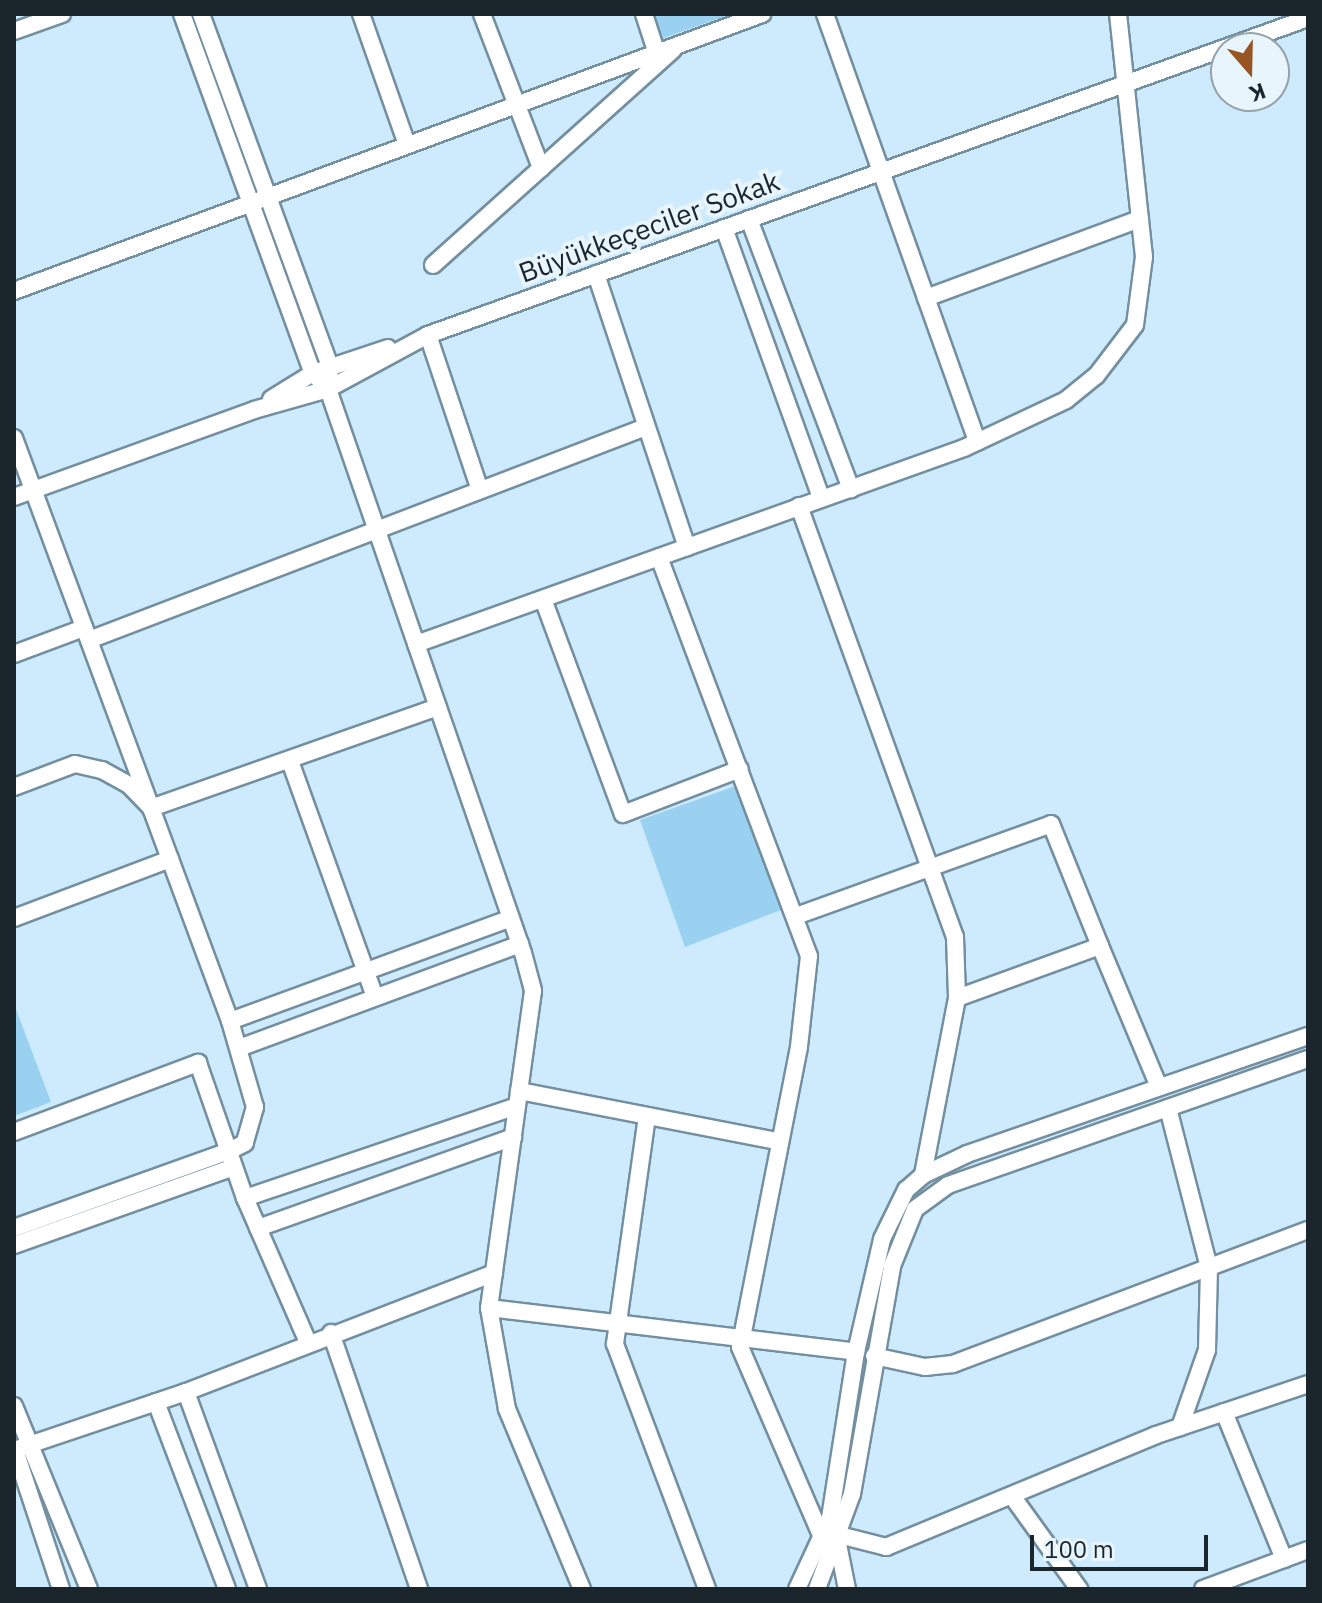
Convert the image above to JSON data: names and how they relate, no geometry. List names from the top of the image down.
{
  "streets": {
    "street": ["Büyükkeçeciler Sokak"]
  },
  "scale_bar": "100 m",
  "north": "bottom"
}
